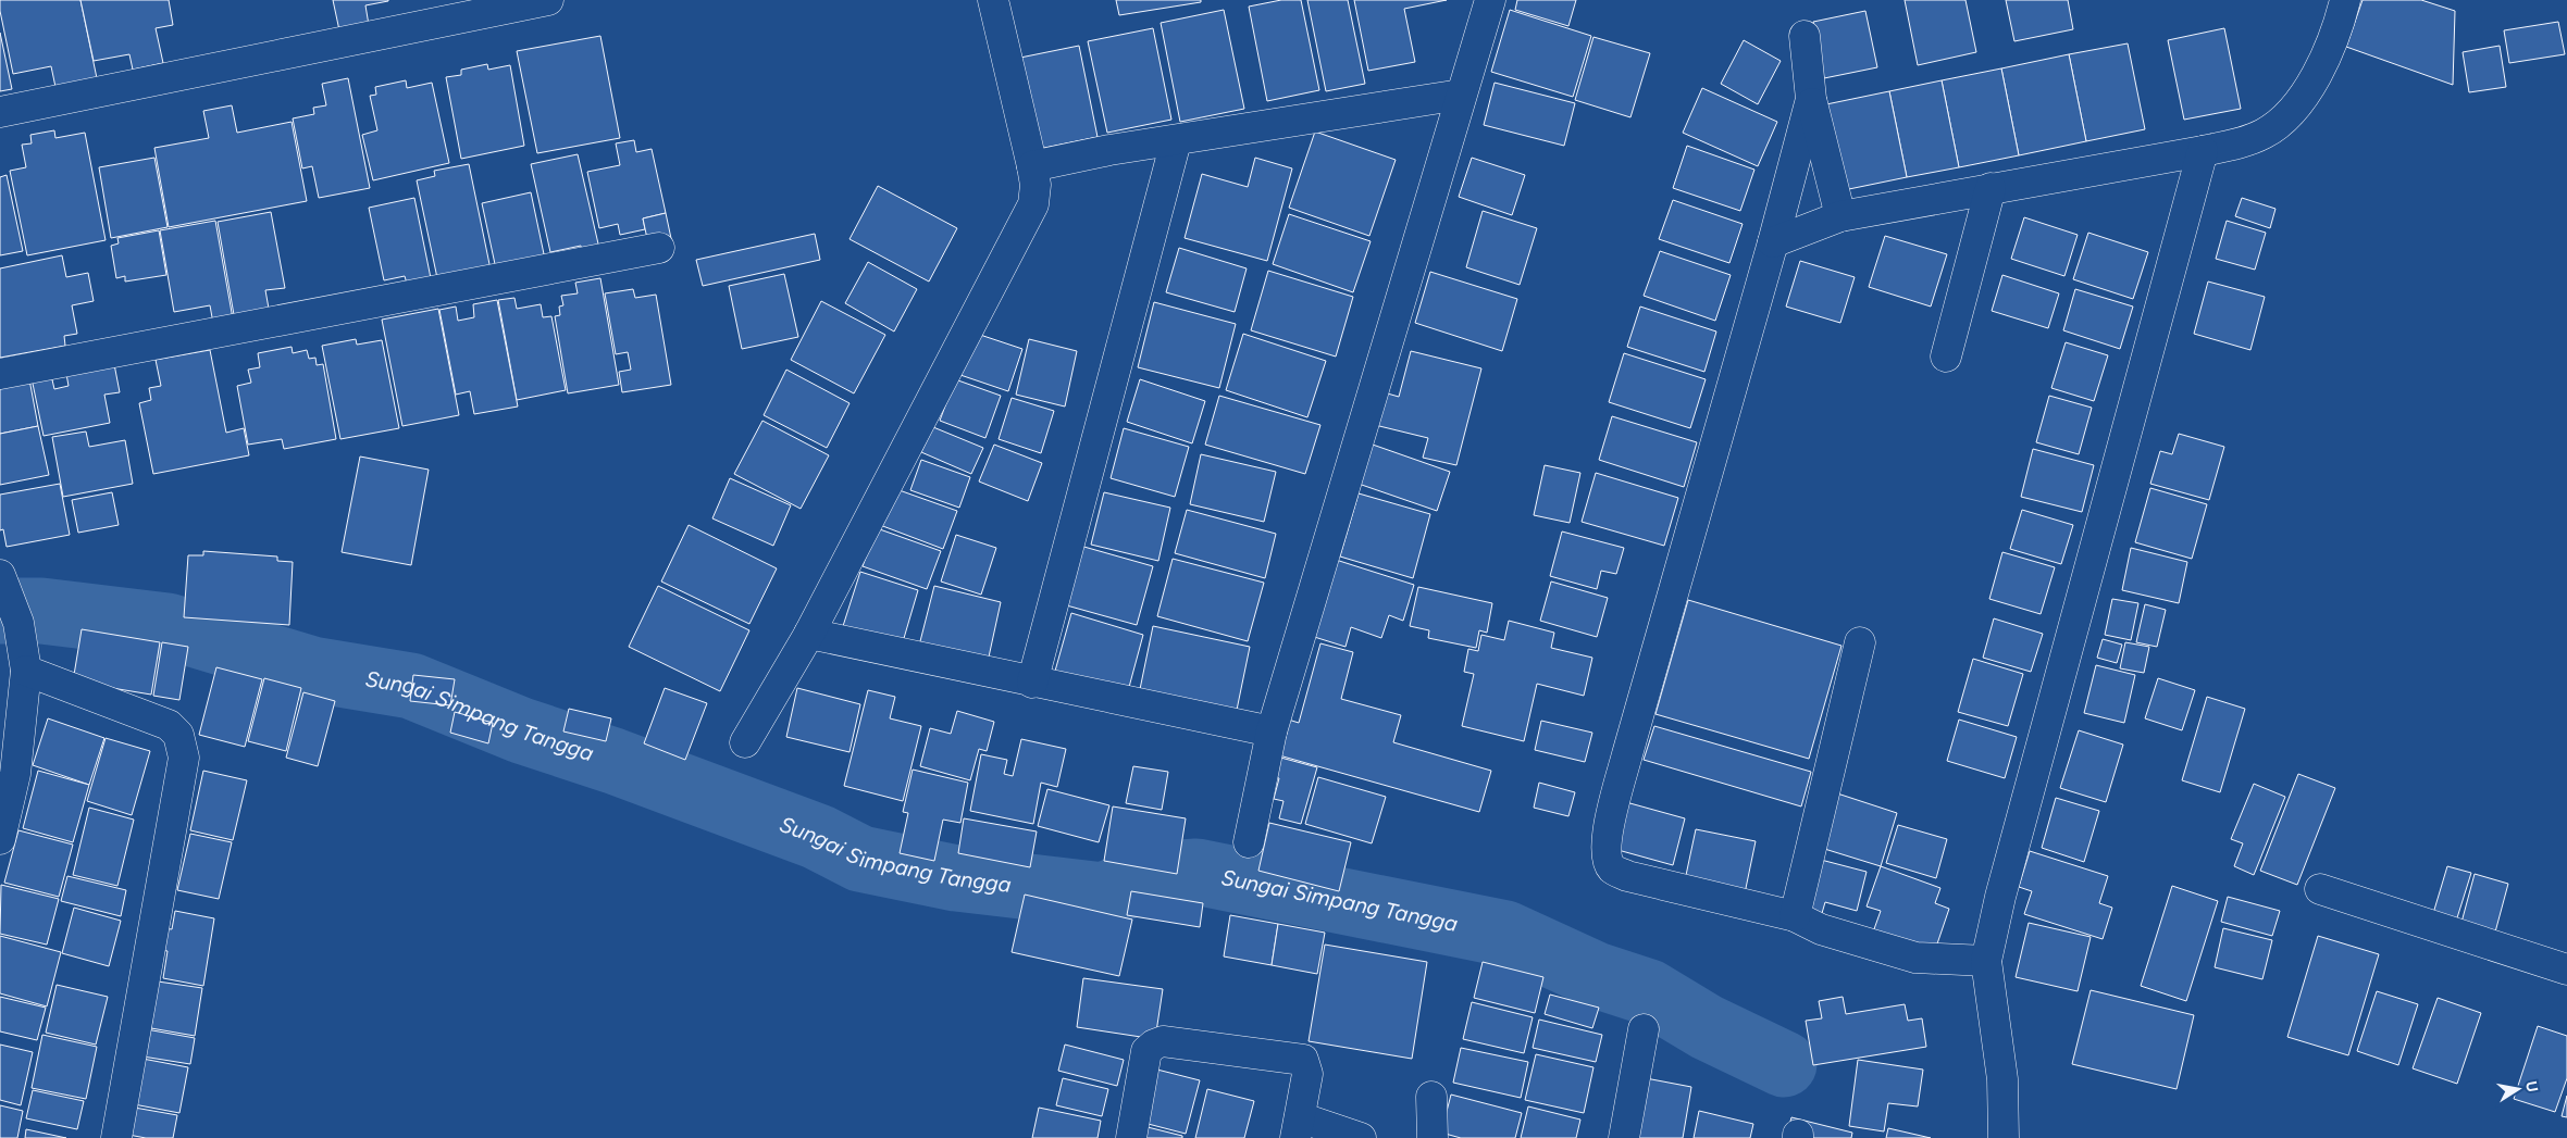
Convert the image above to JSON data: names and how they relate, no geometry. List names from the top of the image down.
{
  "water": ["Sungai Simpang Tangga"],
  "north": "right"
}
